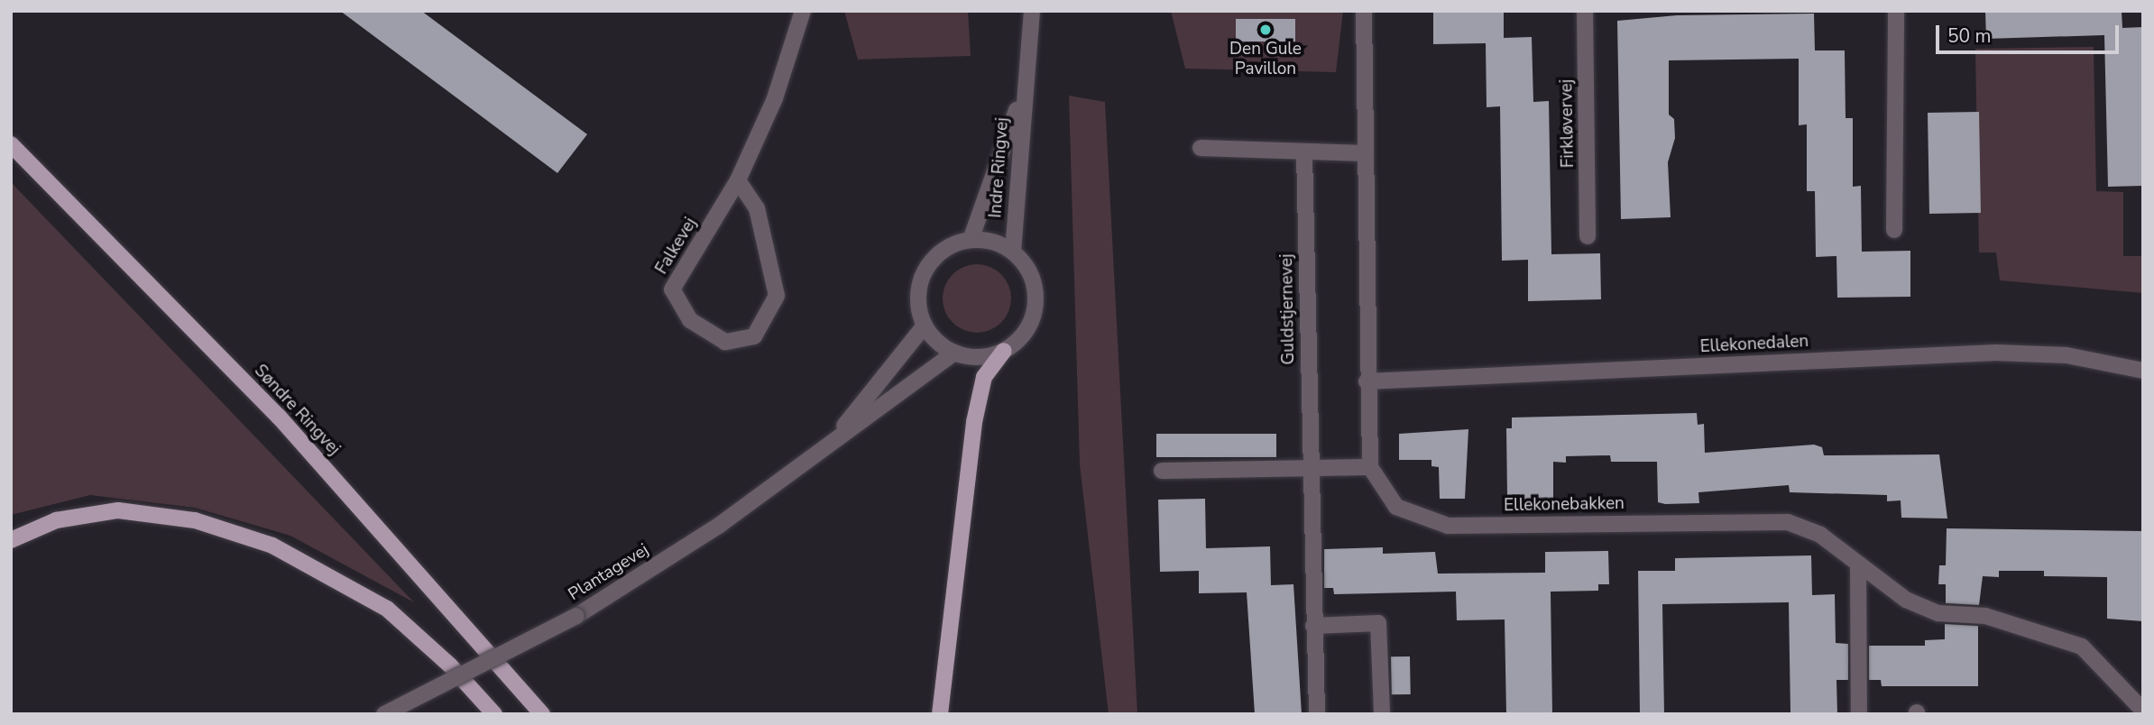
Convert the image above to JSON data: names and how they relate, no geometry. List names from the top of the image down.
{
  "streets": {
    "main road": ["Søndre Ringvej"],
    "street": [
      "Firkløvervej",
      "Indre Ringvej",
      "Falkevej",
      "Guldstjernevej",
      "Ellekonedalen",
      "Ellekonebakken",
      "Plantagevej"
    ]
  },
  "crossings": [
    ["Indre Ringvej", "Plantagevej"]
  ],
  "places": ["Den Gule Pavillon"],
  "scale_bar": "50 m"
}
